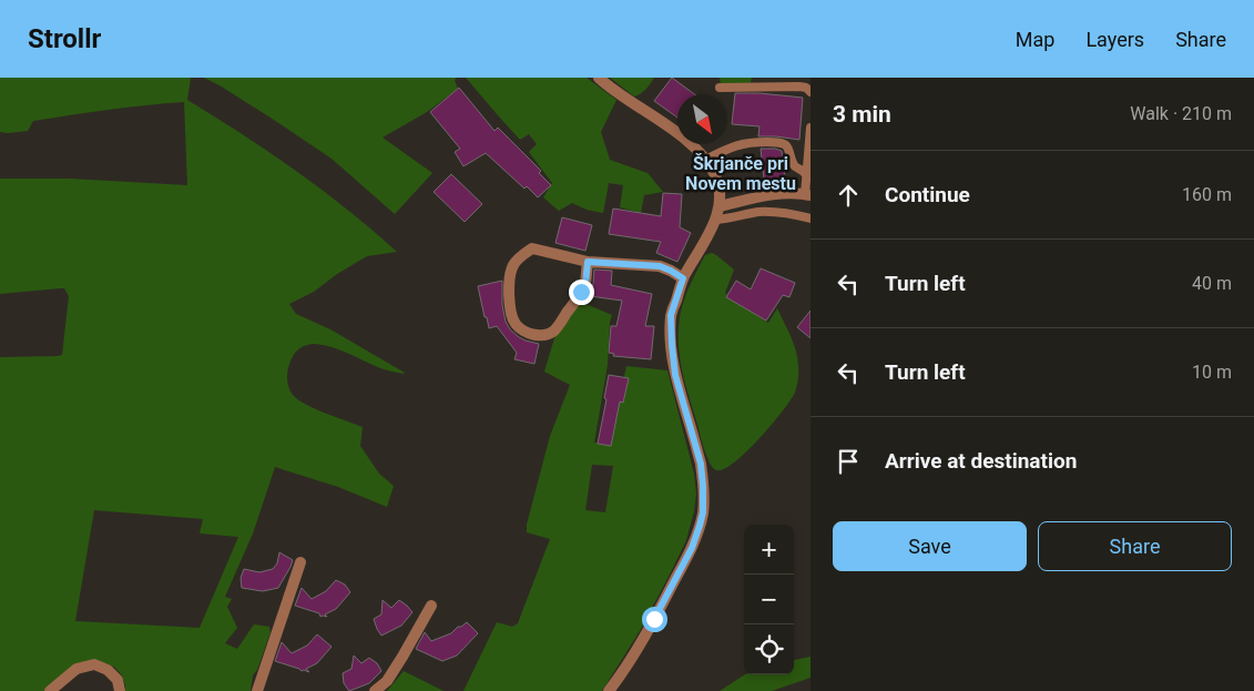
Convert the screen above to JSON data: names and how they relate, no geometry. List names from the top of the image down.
{
  "districts": ["Škrjanče pri Novem mestu"],
  "north": "bottom right",
  "page": {
    "header": "Strollr",
    "nav": ["Map", "Layers", "Share"],
    "heading": ["3 min", "Walk · 210 m"],
    "list": [
      ["Continue", "160 m"],
      ["Turn left", "40 m"],
      ["Turn left", "10 m"],
      "Arrive at destination"
    ],
    "buttons": ["Save", "Share"],
    "map_buttons": ["+", "−"]
  }
}
